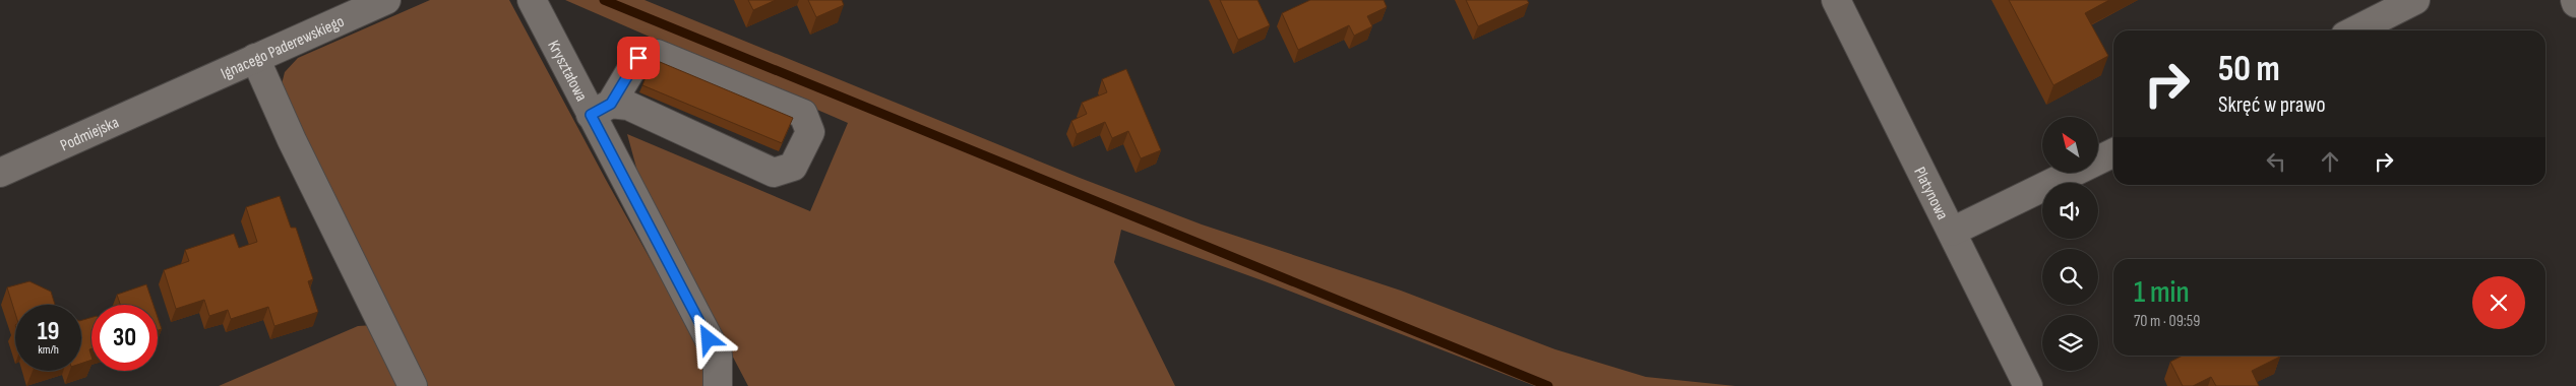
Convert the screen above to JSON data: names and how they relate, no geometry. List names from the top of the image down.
{
  "streets": {
    "street": [
      "Ignacego Paderewskiego",
      "Kryształowa",
      "Podmiejska",
      "Platynowa"
    ]
  },
  "crossings": [
    ["Ignacego Paderewskiego", "Podmiejska"]
  ],
  "north": "top left",
  "page": {
    "turn": ["50 m", "Skręć w prawo"],
    "heading": ["1 min", "70 m · 09:59"],
    "speed": "19 km/h",
    "limit": "30"
  }
}
